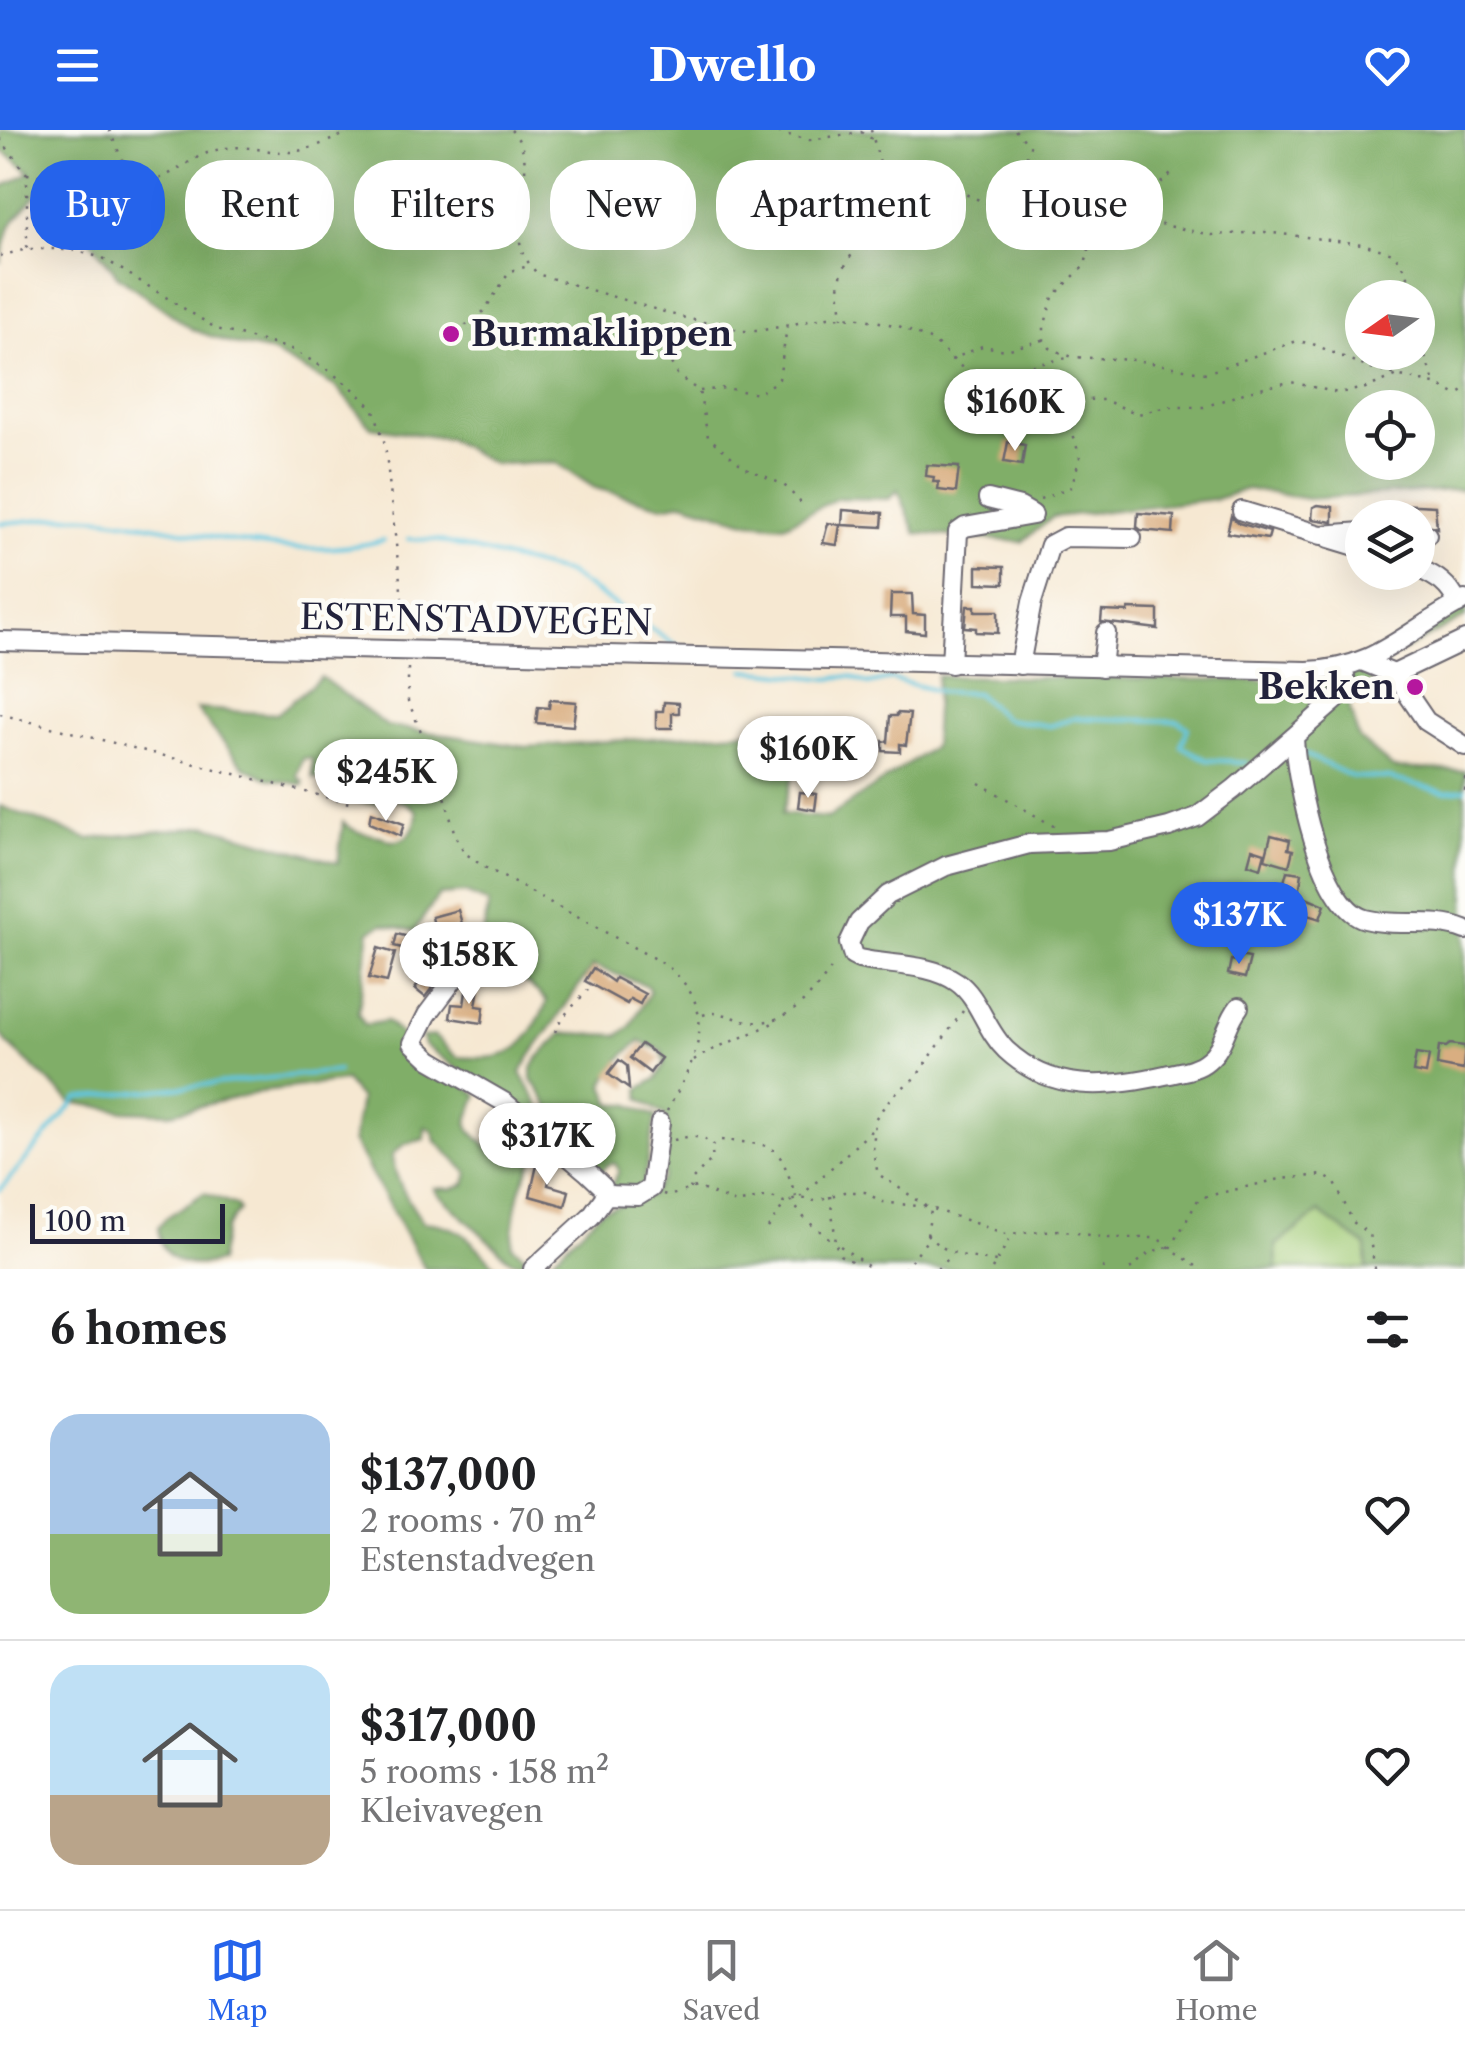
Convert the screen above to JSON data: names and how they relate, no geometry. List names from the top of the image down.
{
  "streets": {
    "street": ["ESTENSTADVEGEN"]
  },
  "places": ["Burmaklippen", "Bekken"],
  "scale_bar": "100 m",
  "north": "left",
  "page": {
    "header": "Dwello",
    "chip": [
      "Buy",
      "Rent",
      "Filters",
      "New",
      "Apartment",
      "House"
    ],
    "price": [
      "$160K",
      "$160K",
      "$245K",
      "$137K",
      "$158K",
      "$317K"
    ],
    "scale": "100 m",
    "heading": "6 homes",
    "list": [
      {
        "name": "$137,000",
        "note": "2 rooms · 70 m² · Estenstadvegen"
      },
      {
        "name": "$317,000",
        "note": "5 rooms · 158 m² · Kleivavegen"
      }
    ],
    "tabs": ["Map", "Saved", "Home"]
  }
}
